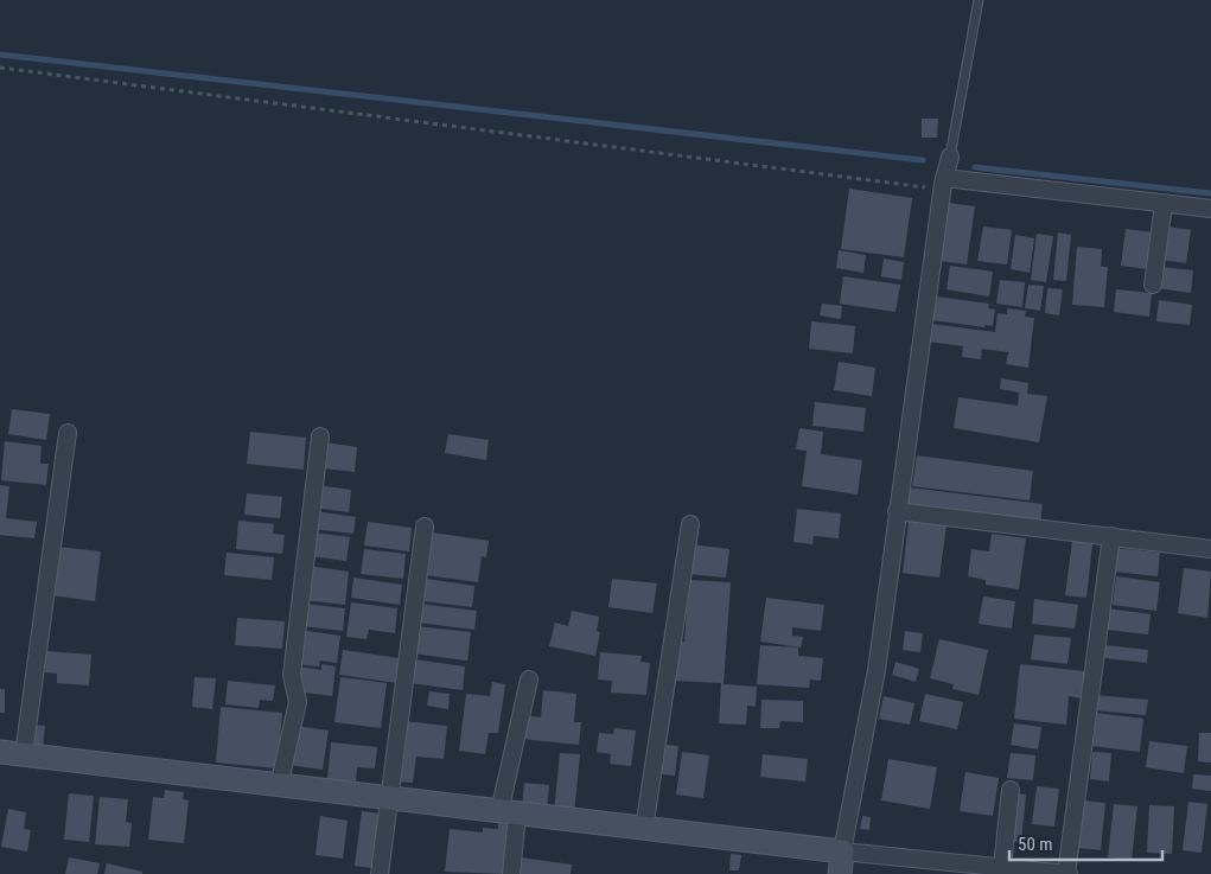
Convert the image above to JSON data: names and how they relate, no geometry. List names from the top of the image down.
{
  "scale_bar": "50 m"
}
